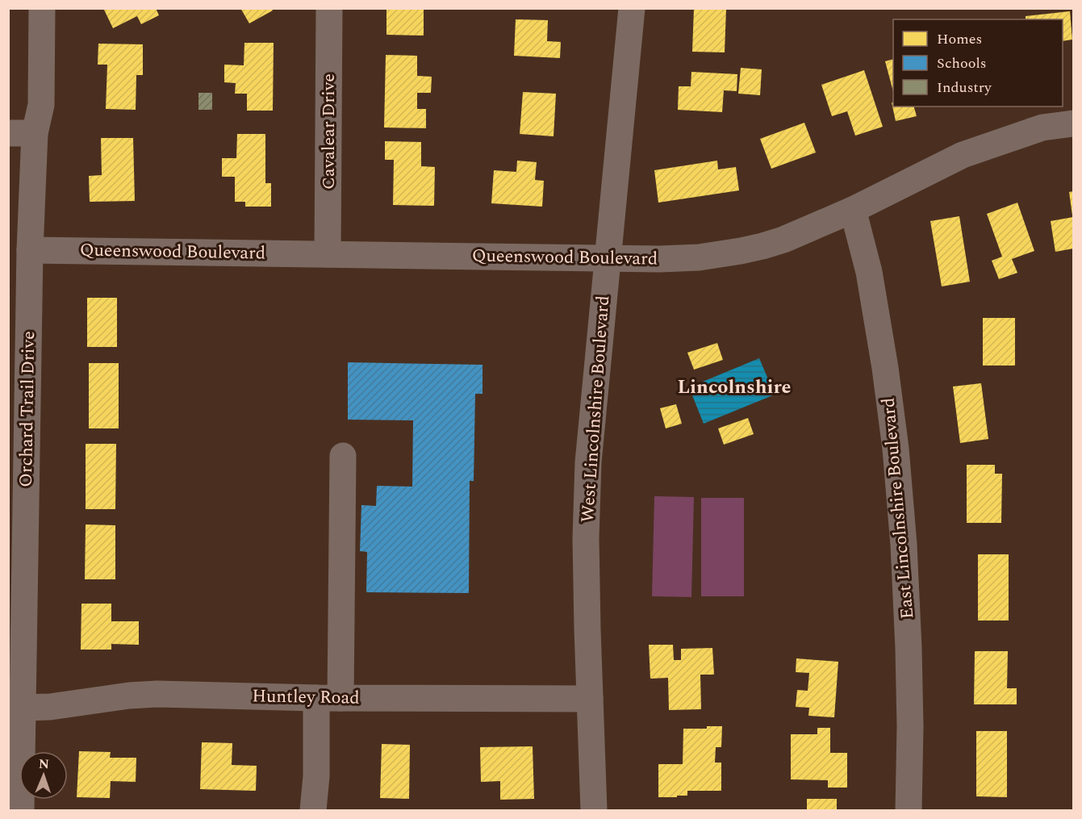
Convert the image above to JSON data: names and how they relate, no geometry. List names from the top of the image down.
{
  "streets": {
    "street": [
      "Cavalear Drive",
      "Queenswood Boulevard",
      "Orchard Trail Drive",
      "West Lincolnshire Boulevard",
      "East Lincolnshire Boulevard",
      "Huntley Road"
    ]
  },
  "crossings": [
    ["Cavalear Drive", "Queenswood Boulevard"],
    ["Queenswood Boulevard", "Orchard Trail Drive"],
    ["Queenswood Boulevard", "West Lincolnshire Boulevard"],
    ["Queenswood Boulevard", "East Lincolnshire Boulevard"],
    ["Orchard Trail Drive", "Huntley Road"],
    ["West Lincolnshire Boulevard", "Huntley Road"]
  ],
  "districts": ["Lincolnshire"],
  "legend": ["Homes", "Schools", "Industry"],
  "north": "top"
}
